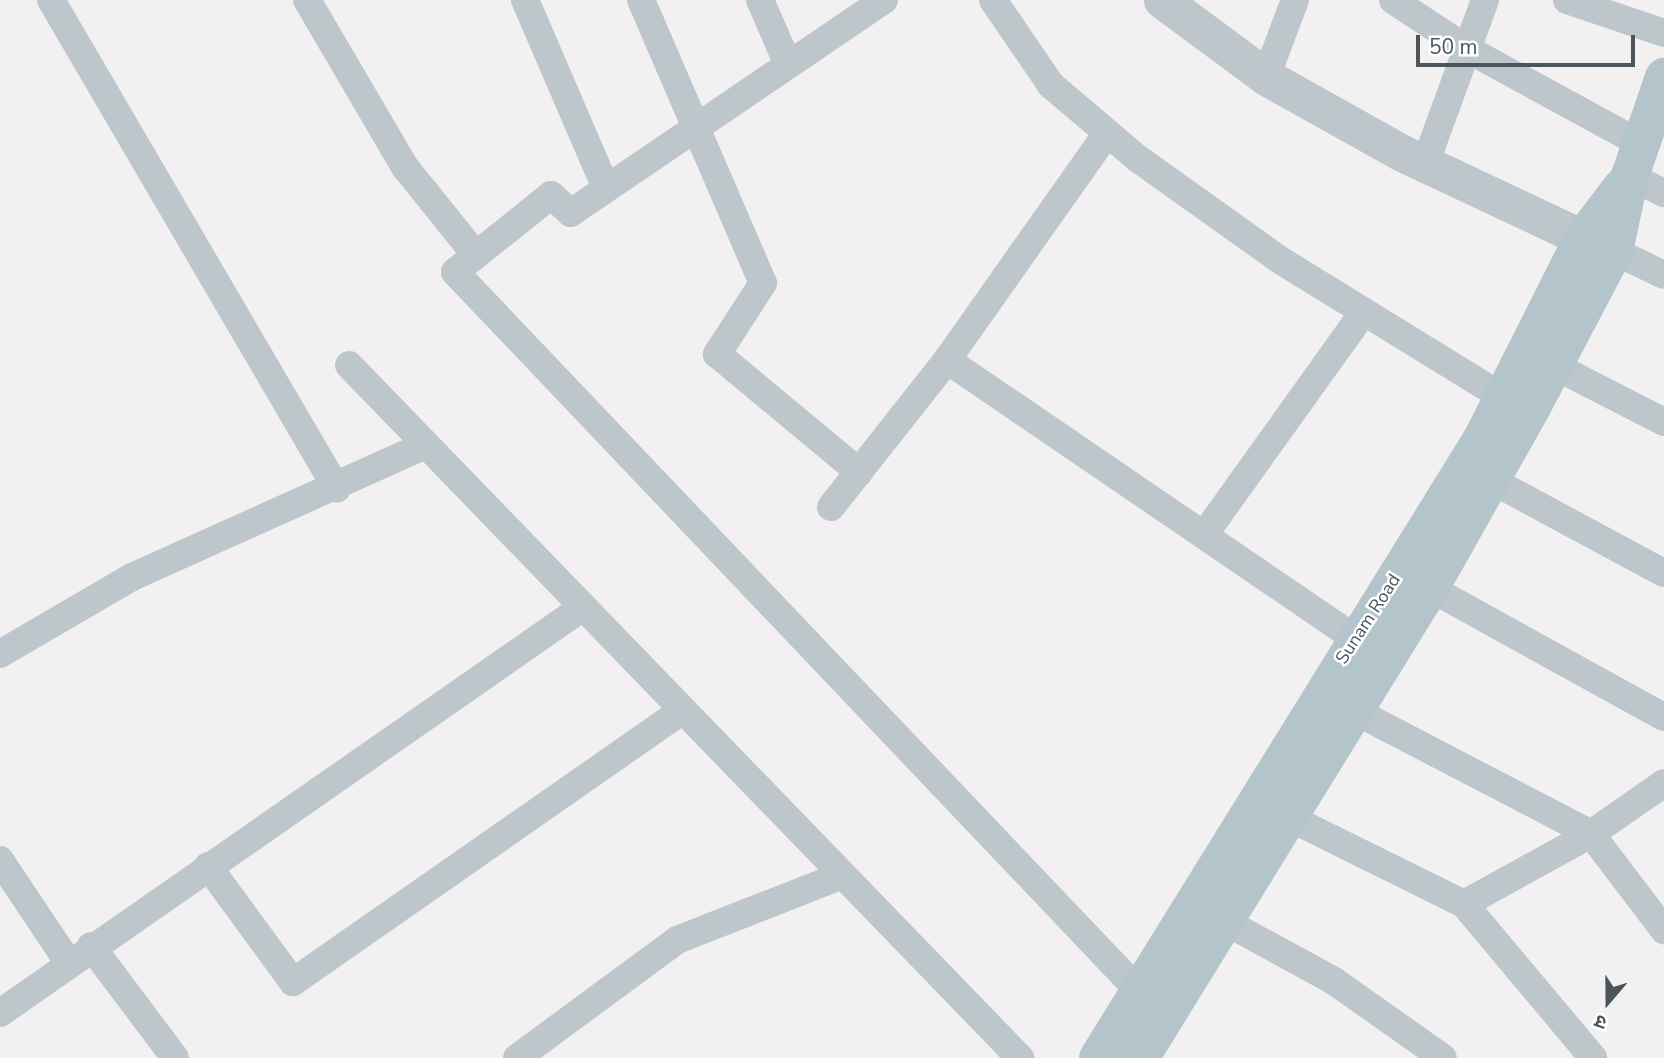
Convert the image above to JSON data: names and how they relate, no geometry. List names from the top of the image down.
{
  "streets": {
    "main road": ["Sunam Road"]
  },
  "scale_bar": "50 m",
  "north": "bottom"
}
